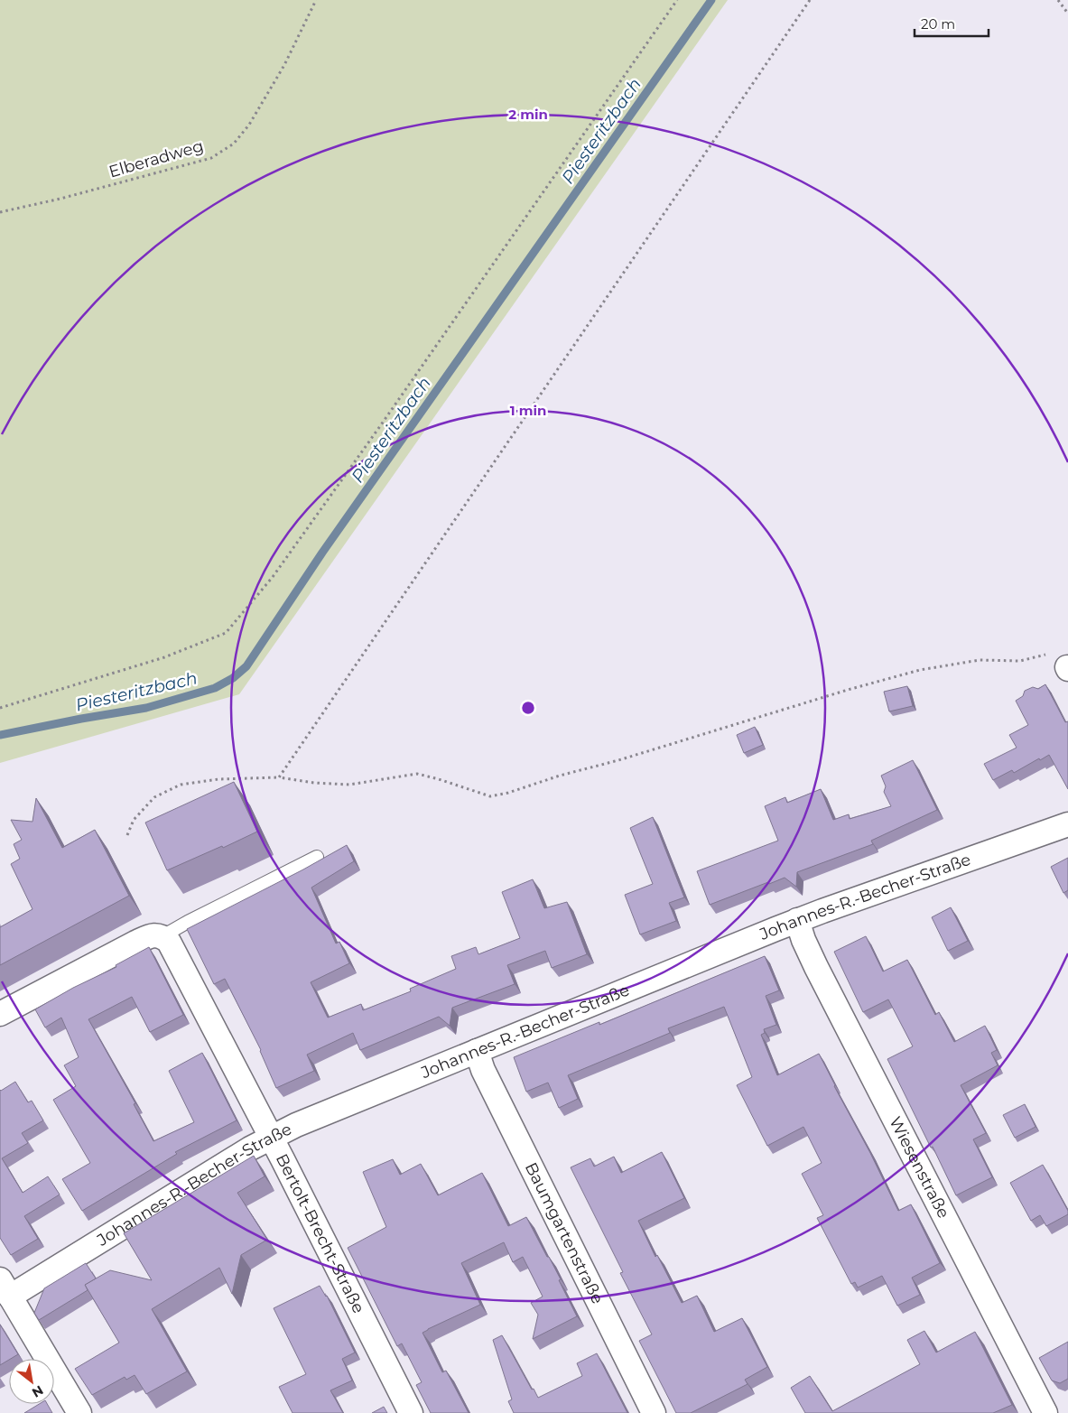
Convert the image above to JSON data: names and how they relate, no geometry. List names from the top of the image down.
{
  "streets": {
    "street": [
      "Johannes-R.-Becher-Straße",
      "Wiesenstraße",
      "Baumgartenstraße",
      "Bertolt-Brecht-Straße"
    ],
    "path": ["Elberadweg"]
  },
  "crossings": [
    ["Johannes-R.-Becher-Straße", "Wiesenstraße"],
    ["Johannes-R.-Becher-Straße", "Baumgartenstraße"],
    ["Johannes-R.-Becher-Straße", "Bertolt-Brecht-Straße"]
  ],
  "water": ["Piesteritzbach"],
  "scale_bar": "20 m",
  "north": "bottom right",
  "rings": ["2 min", "1 min"]
}
